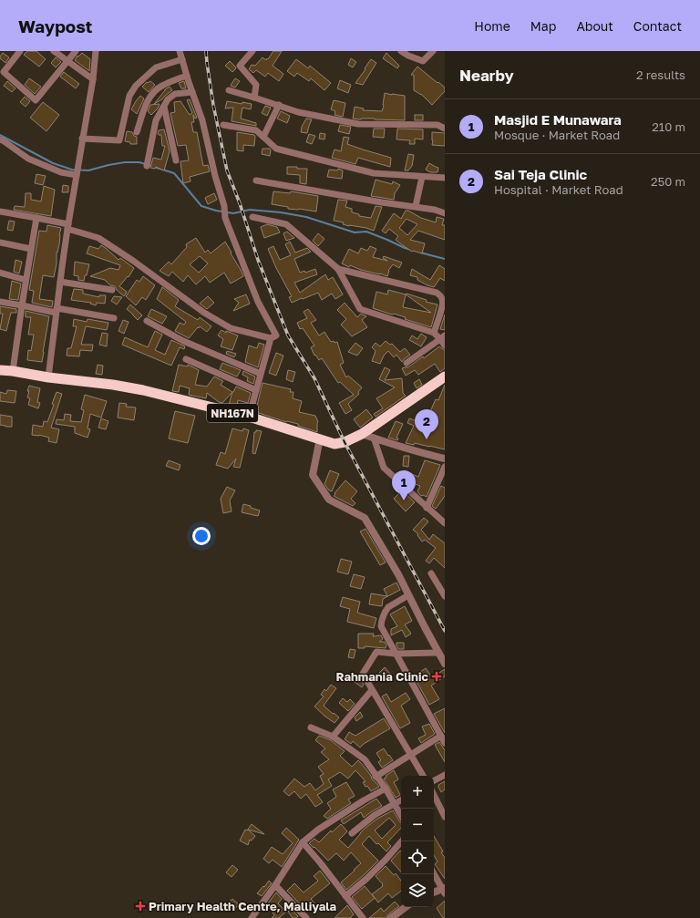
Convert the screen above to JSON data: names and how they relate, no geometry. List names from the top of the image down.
{
  "streets": {
    "highway": ["NH167N"]
  },
  "places": {
    "health": ["Rahmania Clinic", "Primary Health Centre, Malliyala"]
  },
  "page": {
    "header": "Waypost",
    "nav": [
      "Home",
      "Map",
      "About",
      "Contact"
    ],
    "heading": ["Nearby", "2 results"],
    "list": [
      {
        "mark": "1",
        "name": "Masjid E Munawara",
        "note": "Mosque · Market Road",
        "value": "210 m"
      },
      {
        "mark": "2",
        "name": "Sai Teja Clinic",
        "note": "Hospital · Market Road",
        "value": "250 m"
      }
    ],
    "pins": ["2", "1"],
    "map_buttons": ["+", "−"]
  }
}
